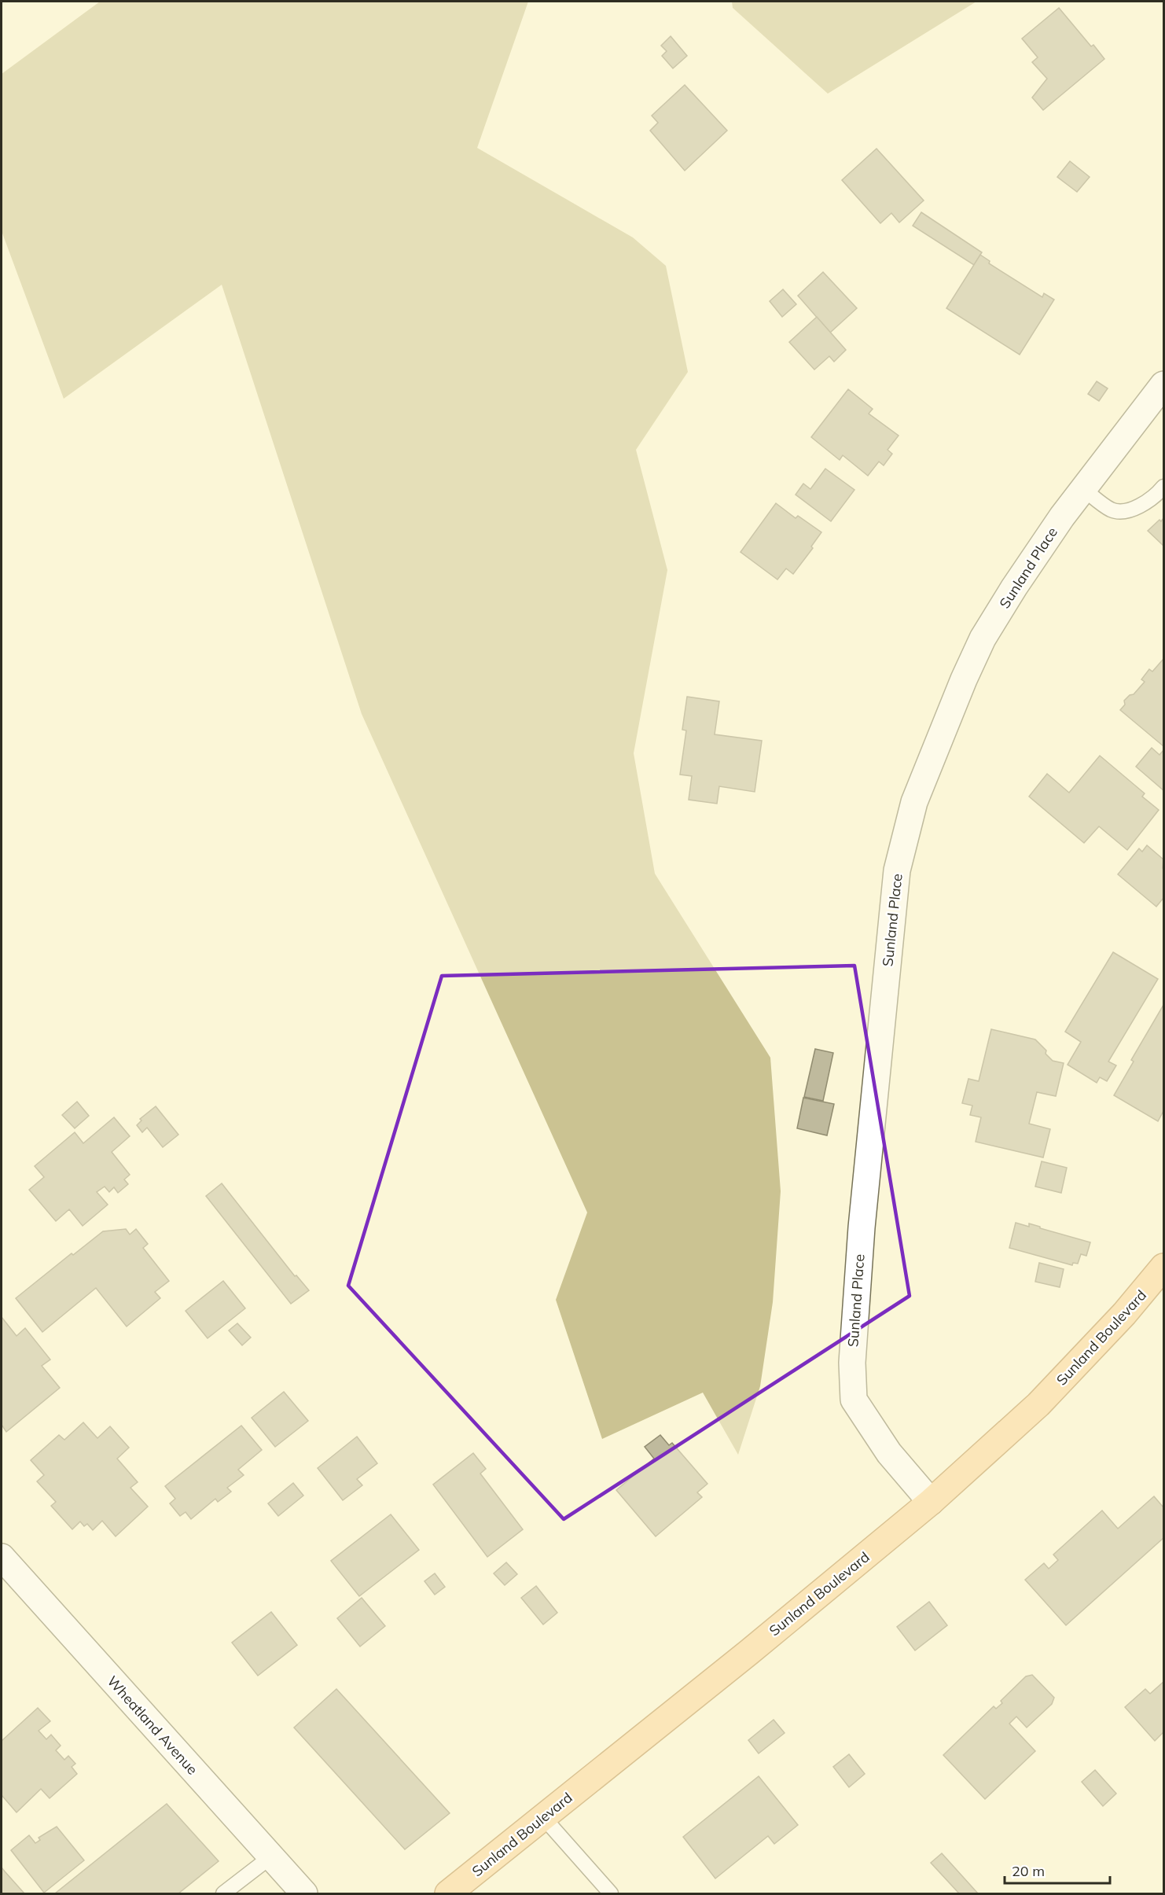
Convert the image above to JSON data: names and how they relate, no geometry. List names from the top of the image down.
{
  "streets": {
    "main road": ["Sunland Boulevard"],
    "street": ["Sunland Place", "Wheatland Avenue"]
  },
  "crossings": [
    ["Sunland Place", "Sunland Boulevard"]
  ],
  "scale_bar": "20 m"
}
